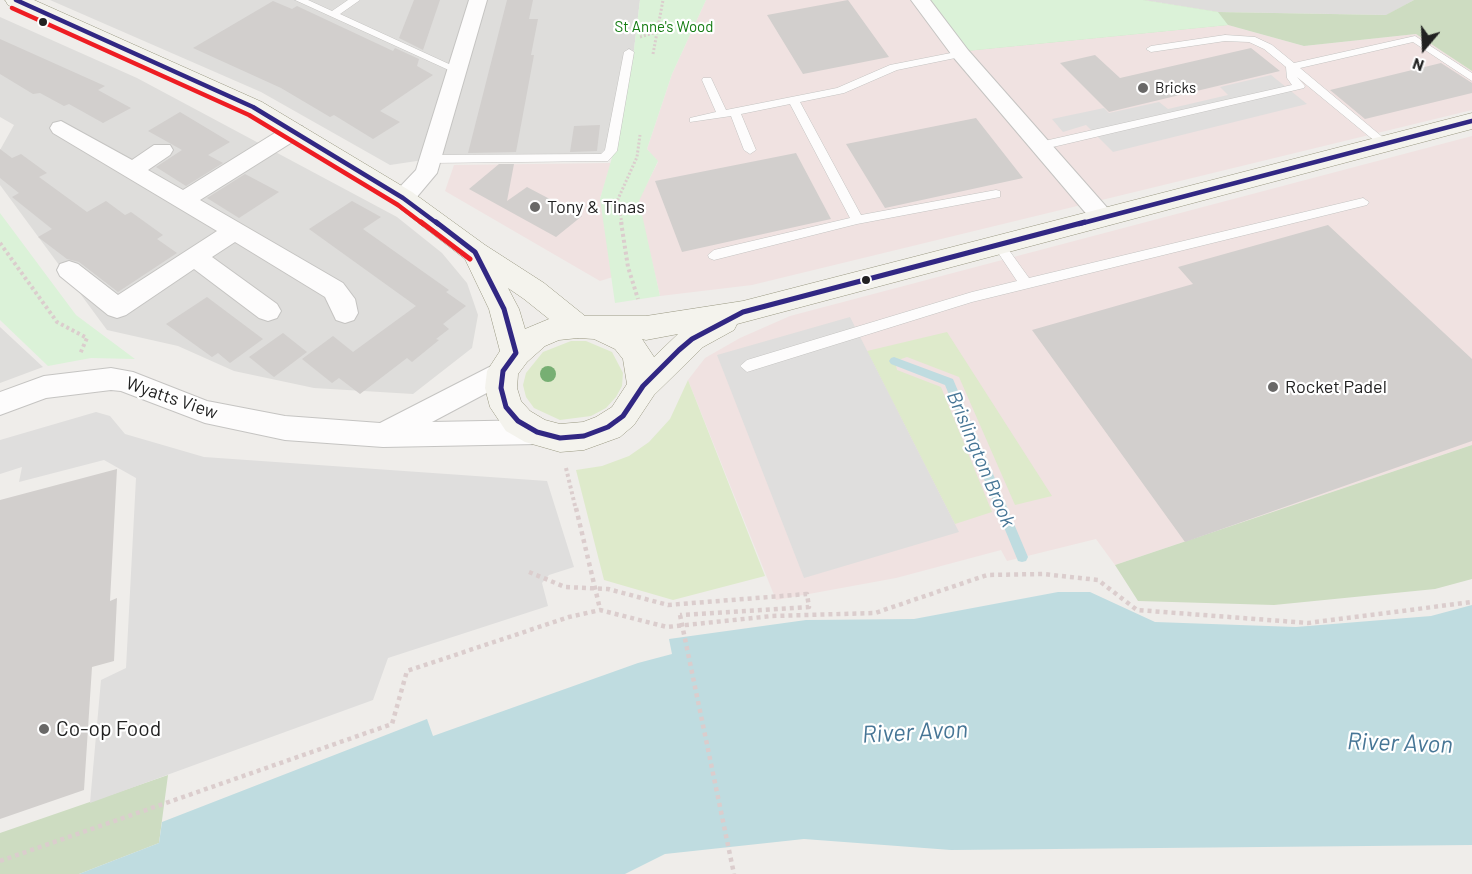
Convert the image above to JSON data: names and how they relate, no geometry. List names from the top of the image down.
{
  "streets": {
    "street": ["Wyatts View"]
  },
  "water": ["Brislington Brook", "River Avon"],
  "parks": ["St Anne's Wood"],
  "places": [
    "Bricks",
    "Tony & Tinas",
    "Rocket Padel",
    "Co-op Food"
  ],
  "north": "bottom"
}
